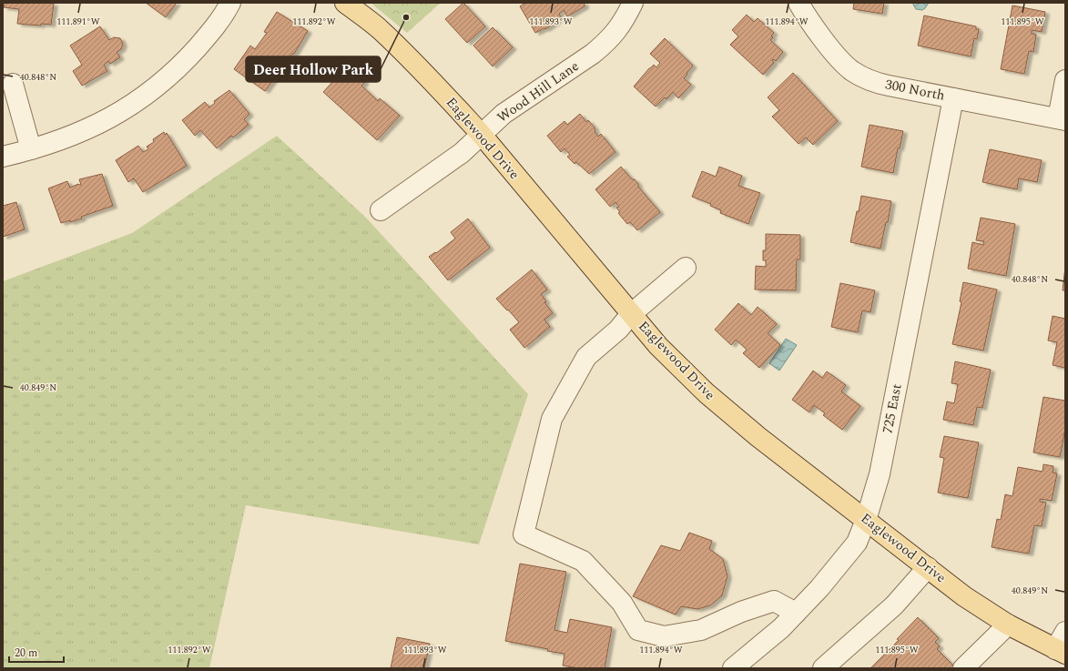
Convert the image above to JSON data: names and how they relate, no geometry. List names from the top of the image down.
{
  "streets": {
    "main road": ["Eaglewood Drive"],
    "street": ["300 North", "Wood Hill Lane", "725 East"]
  },
  "crossings": [
    ["300 North", "725 East"],
    ["Wood Hill Lane", "Eaglewood Drive"],
    ["Eaglewood Drive", "725 East"]
  ],
  "places": ["Deer Hollow Park"],
  "scale_bar": "20 m",
  "coordinates": [
    "111.891°W",
    "111.892°W",
    "111.893°W",
    "111.894°W",
    "111.895°W",
    "40.848°N",
    "40.849°N"
  ]
}
